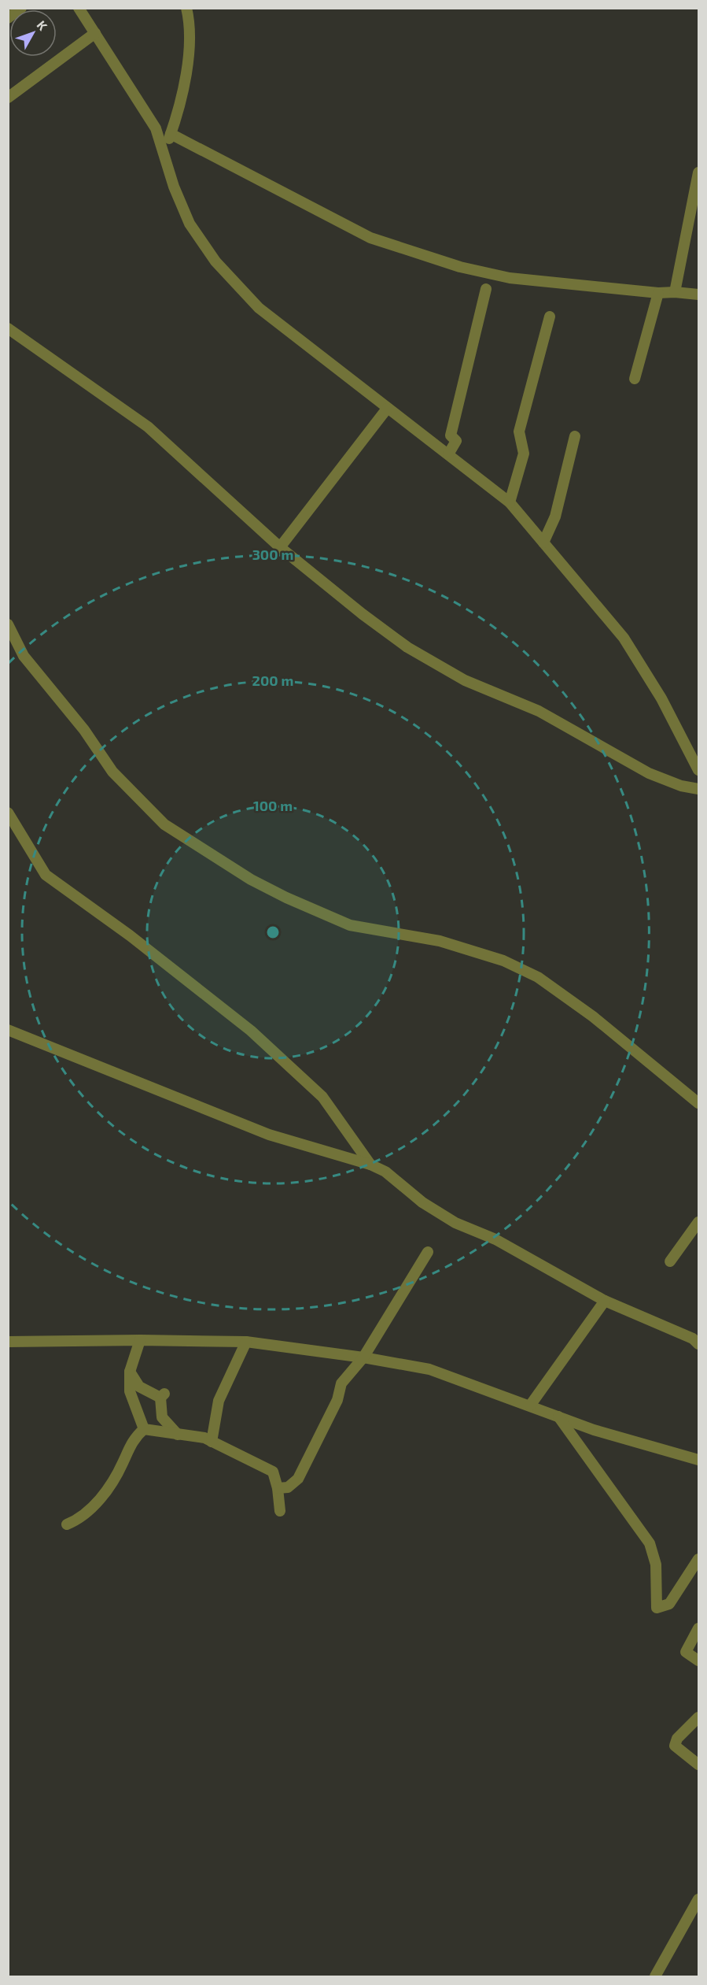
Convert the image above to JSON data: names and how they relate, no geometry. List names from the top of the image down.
{
  "north": "top right",
  "rings": ["300 m", "200 m", "100 m"]
}
